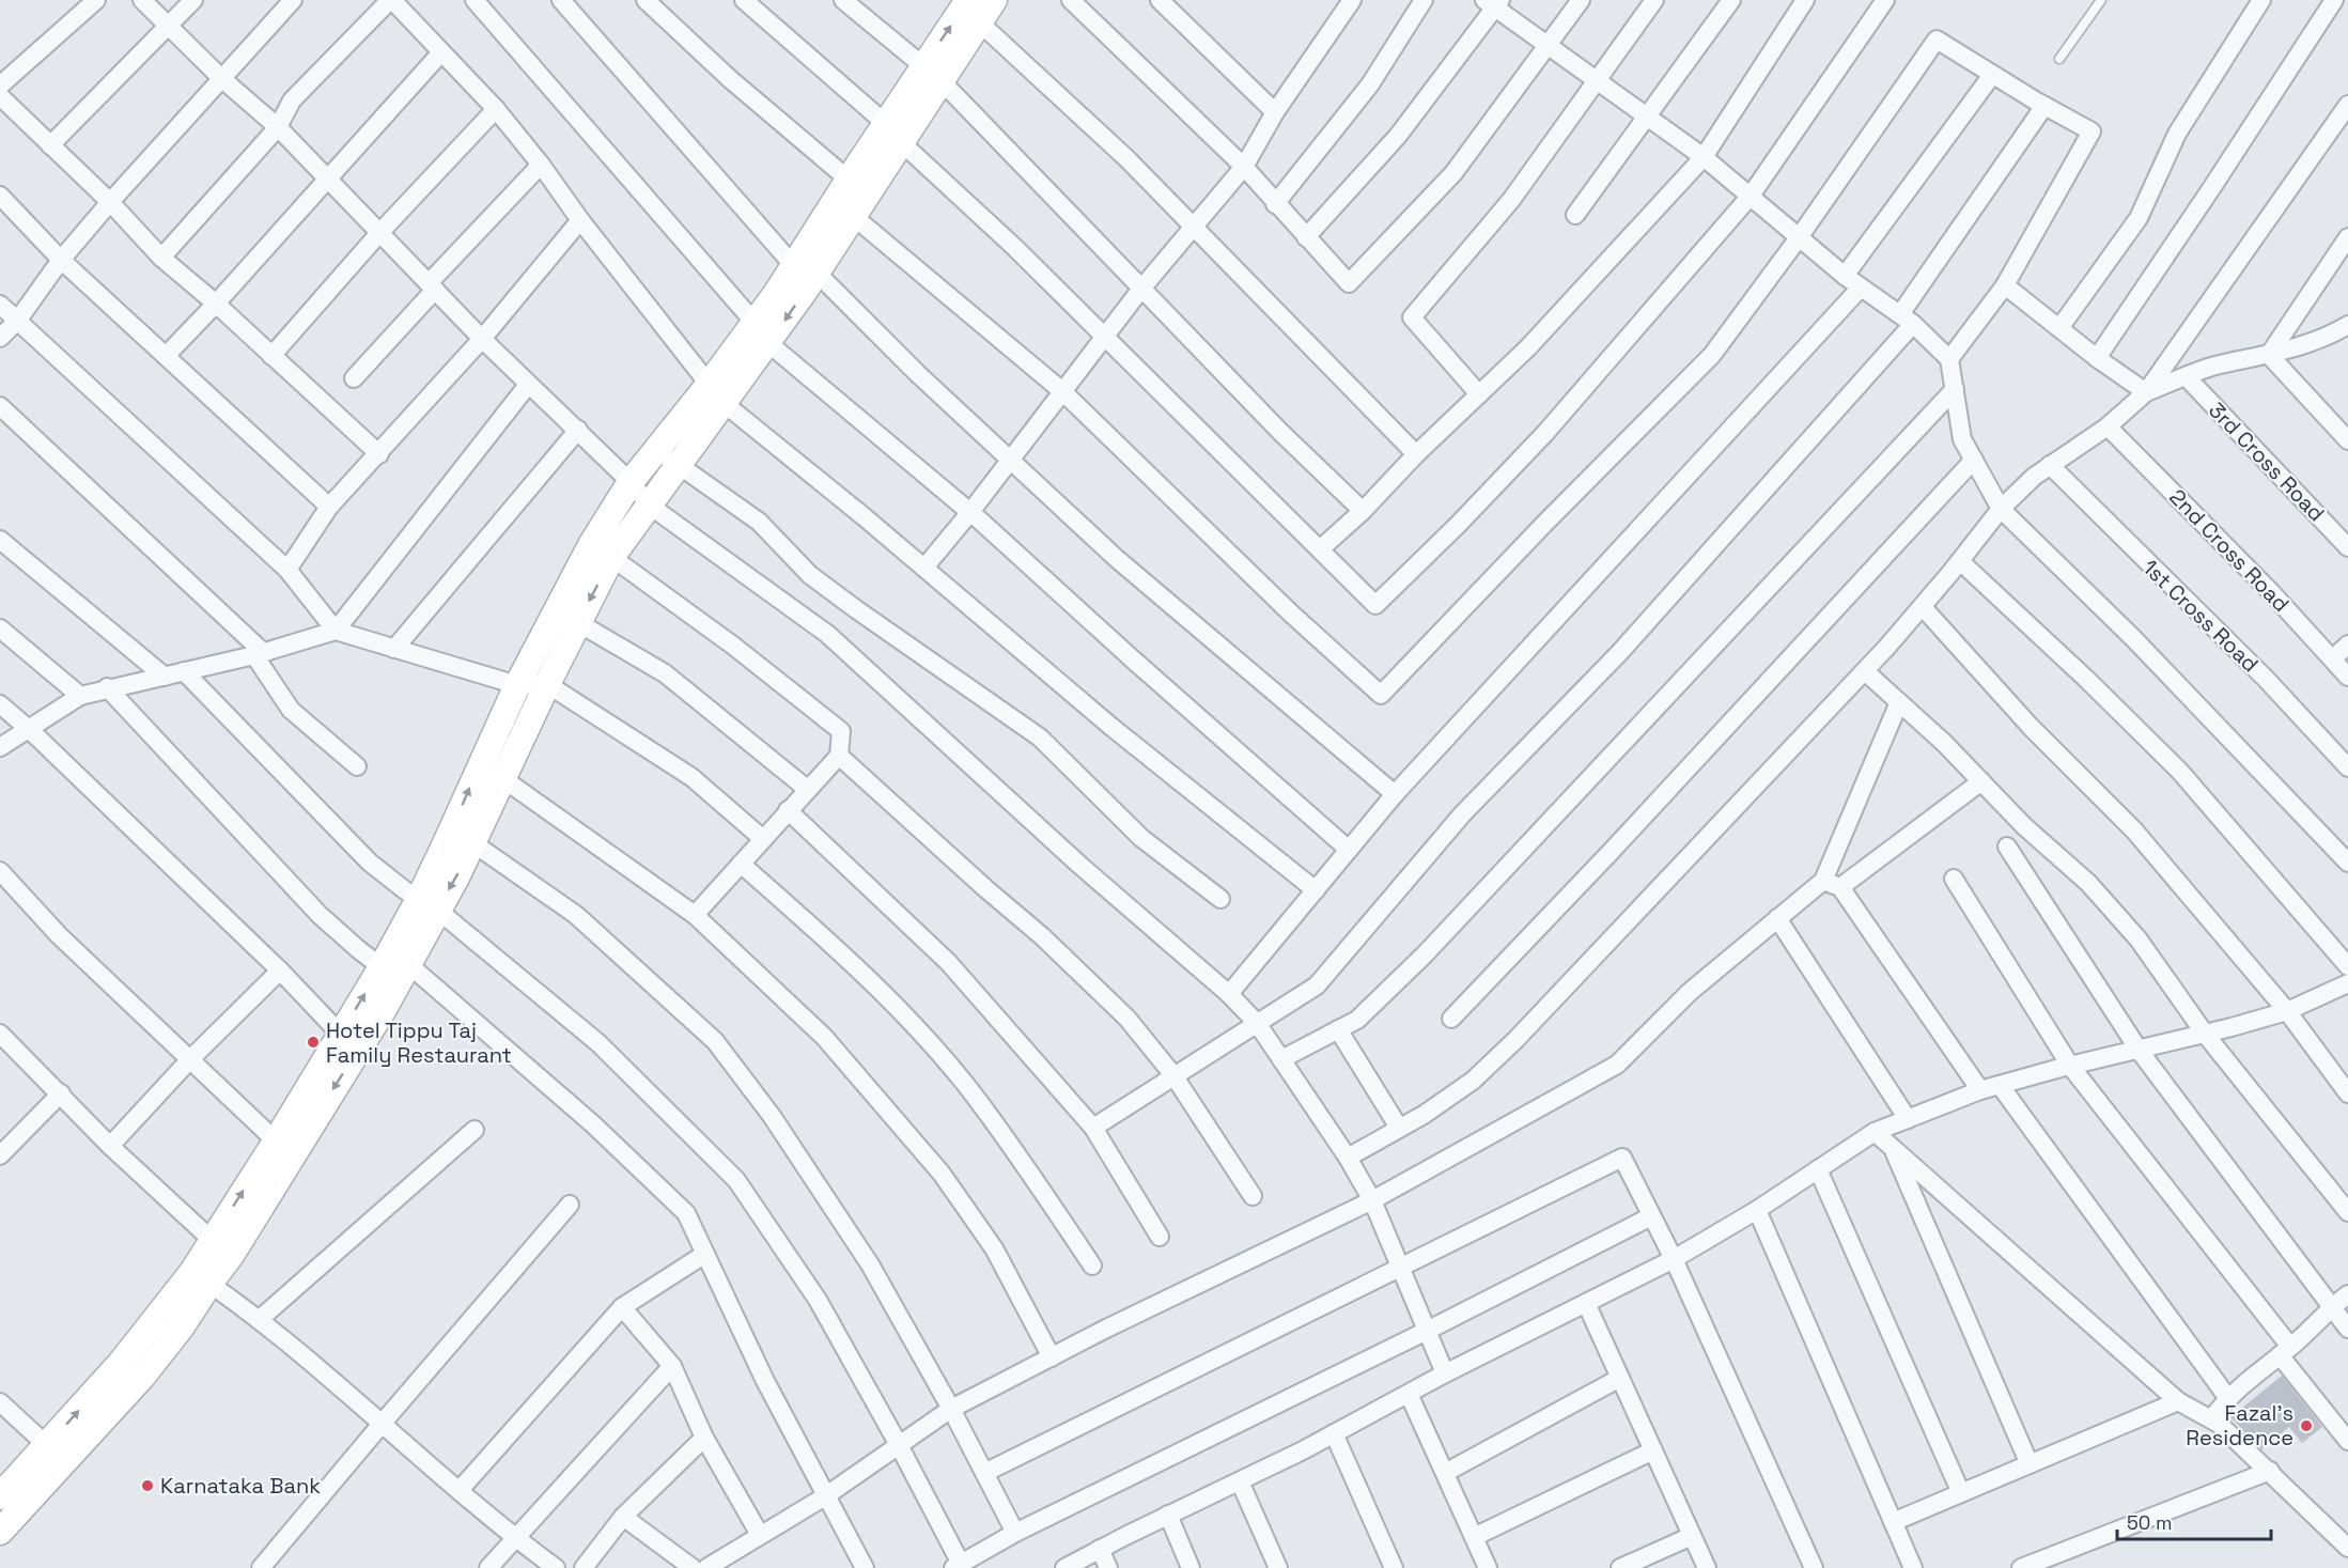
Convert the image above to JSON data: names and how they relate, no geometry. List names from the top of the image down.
{
  "streets": {
    "street": ["3rd Cross Road", "2nd Cross Road", "1st Cross Road"]
  },
  "places": ["Hotel Tippu Taj Family Restaurant", "Fazal's Residence", "Karnataka Bank"],
  "scale_bar": "50 m"
}
